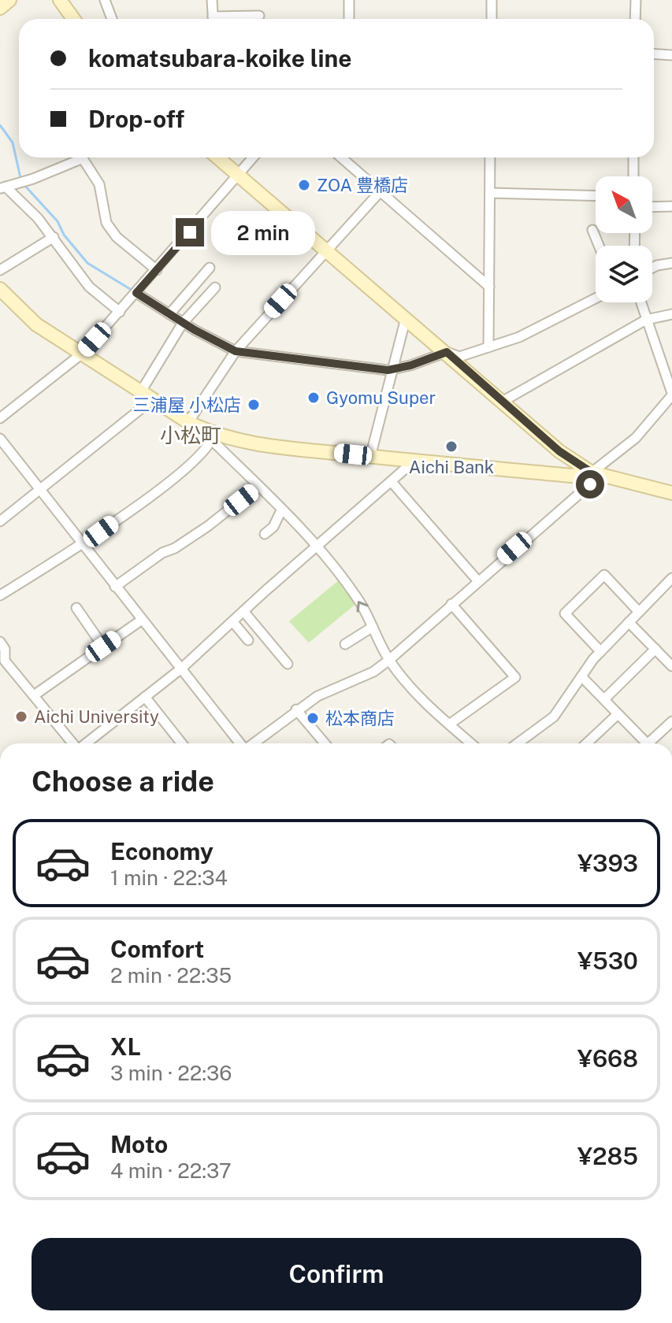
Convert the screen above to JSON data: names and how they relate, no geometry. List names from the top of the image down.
{
  "districts": ["小松町"],
  "places": [
    "ZOA 豊橋店",
    "Gyomu Super",
    "三浦屋 小松店",
    "Aichi Bank",
    "Aichi University",
    "松本商店"
  ],
  "north": "top left",
  "page": {
    "banner": ["komatsubara-koike line", "Drop-off"],
    "bubble": "2 min",
    "heading": "Choose a ride",
    "list": [
      {
        "name": "Economy",
        "note": "1 min · 22:34",
        "value": "¥393"
      },
      {
        "name": "Comfort",
        "note": "2 min · 22:35",
        "value": "¥530"
      },
      {
        "name": "XL",
        "note": "3 min · 22:36",
        "value": "¥668"
      },
      {
        "name": "Moto",
        "note": "4 min · 22:37",
        "value": "¥285"
      }
    ],
    "buttons": "Confirm"
  }
}
